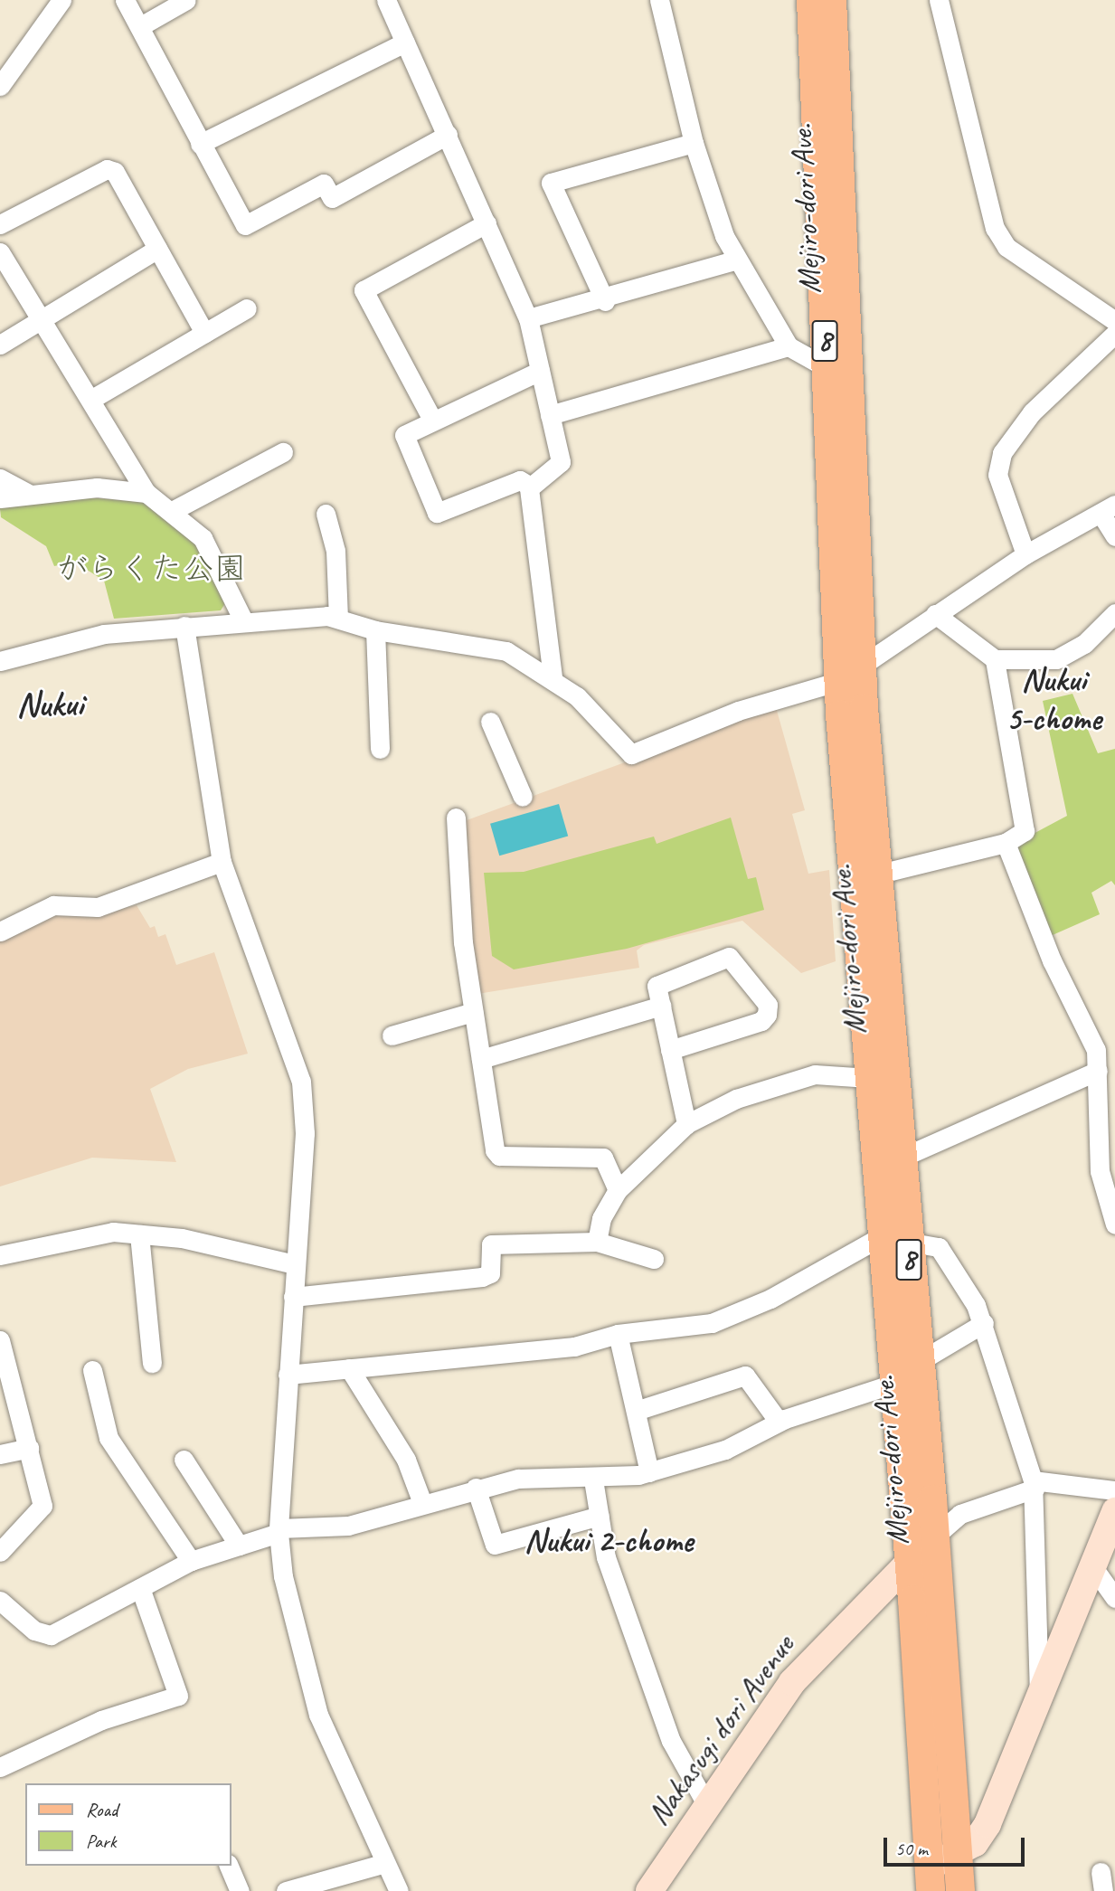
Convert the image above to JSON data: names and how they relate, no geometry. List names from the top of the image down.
{
  "streets": {
    "main road": ["Mejiro-dori Ave.", "8"],
    "street": ["Nakasugi dori Avenue"]
  },
  "crossings": [
    ["Mejiro-dori Ave.", "Nakasugi dori Avenue"]
  ],
  "districts": ["Nukui 5-chome", "Nukui", "Nukui 2-chome"],
  "parks": ["がらくた公園"],
  "legend": ["Road", "Park"],
  "scale_bar": "50 m"
}
